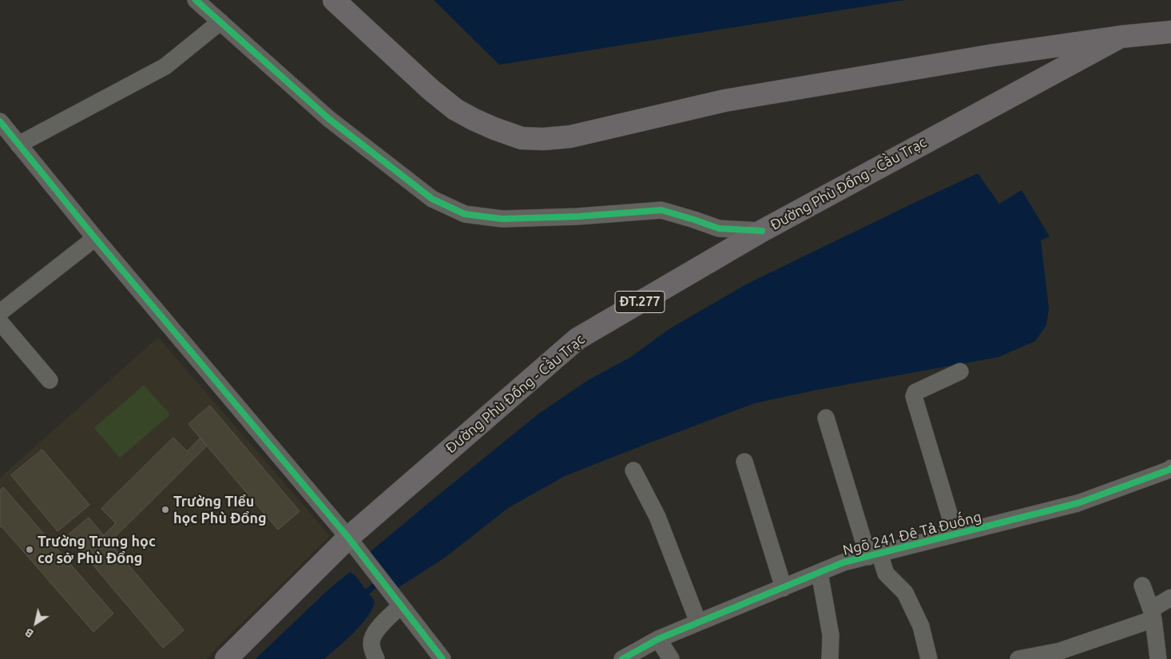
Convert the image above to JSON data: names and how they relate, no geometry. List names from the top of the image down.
{
  "streets": {
    "main road": ["Đường Phù Đổng - Cầu Trạc", "ĐT.277"],
    "street": ["Ngõ 241 Đê Tả Đuống"]
  },
  "places": ["Trường TIểu học Phù Đổng", "Trường Trung học cơ sở Phù Đổng"],
  "north": "bottom left"
}
